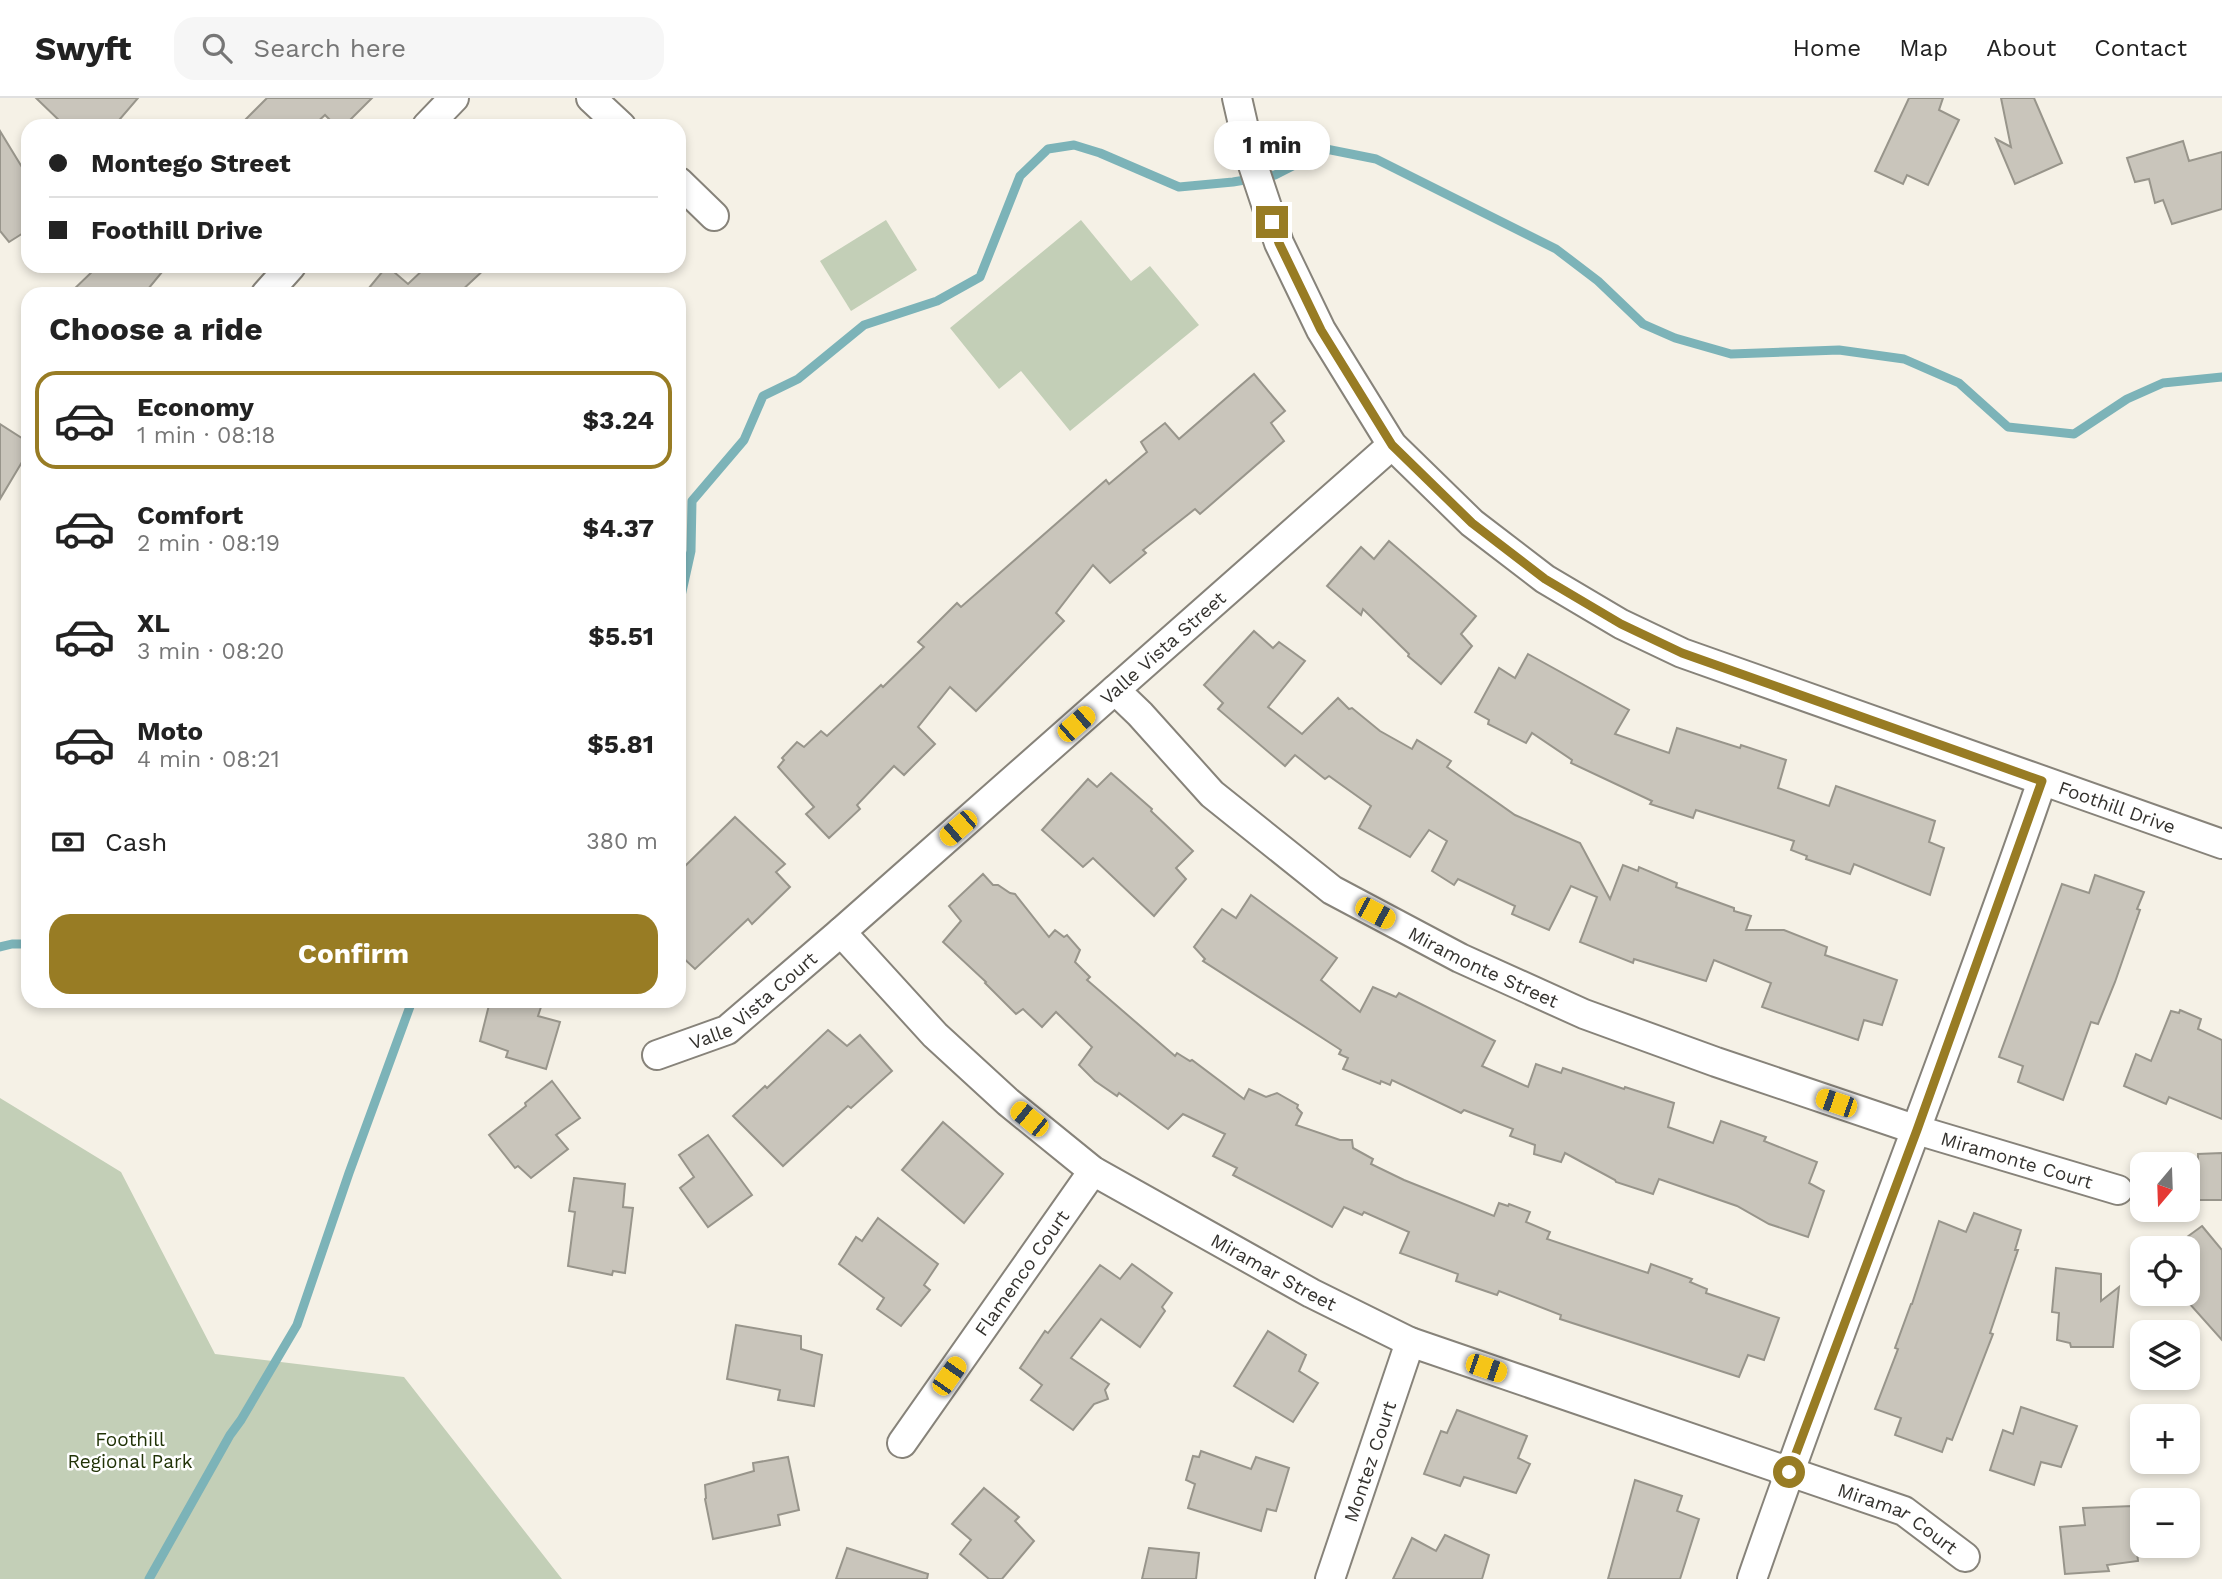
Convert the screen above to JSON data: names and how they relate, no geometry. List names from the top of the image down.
{
  "streets": {
    "street": [
      "Valle Vista Street",
      "Foothill Drive",
      "Miramonte Street",
      "Valle Vista Court",
      "Miramonte Court",
      "Miramar Street",
      "Flamenco Court",
      "Montez Court",
      "Miramar Court"
    ]
  },
  "crossings": [
    ["Valle Vista Street", "Foothill Drive"],
    ["Valle Vista Street", "Miramonte Street"],
    ["Valle Vista Street", "Valle Vista Court"],
    ["Valle Vista Street", "Miramar Street"],
    ["Miramonte Street", "Miramonte Court"],
    ["Valle Vista Court", "Miramar Street"],
    ["Miramar Street", "Flamenco Court"],
    ["Miramar Street", "Montez Court"],
    ["Miramar Street", "Miramar Court"]
  ],
  "parks": ["Foothill Regional Park"],
  "north": "bottom",
  "page": {
    "header": "Swyft",
    "search": "Search here",
    "nav": [
      "Home",
      "Map",
      "About",
      "Contact"
    ],
    "banner": ["Montego Street", "Foothill Drive"],
    "bubble": "1 min",
    "heading": "Choose a ride",
    "list": [
      {
        "name": "Economy",
        "note": "1 min · 08:18",
        "value": "$3.24"
      },
      {
        "name": "Comfort",
        "note": "2 min · 08:19",
        "value": "$4.37"
      },
      {
        "name": "XL",
        "note": "3 min · 08:20",
        "value": "$5.51"
      },
      {
        "name": "Moto",
        "note": "4 min · 08:21",
        "value": "$5.81"
      }
    ],
    "pay": ["Cash", "380 m"],
    "buttons": "Confirm",
    "map_buttons": ["+", "−"]
  }
}
